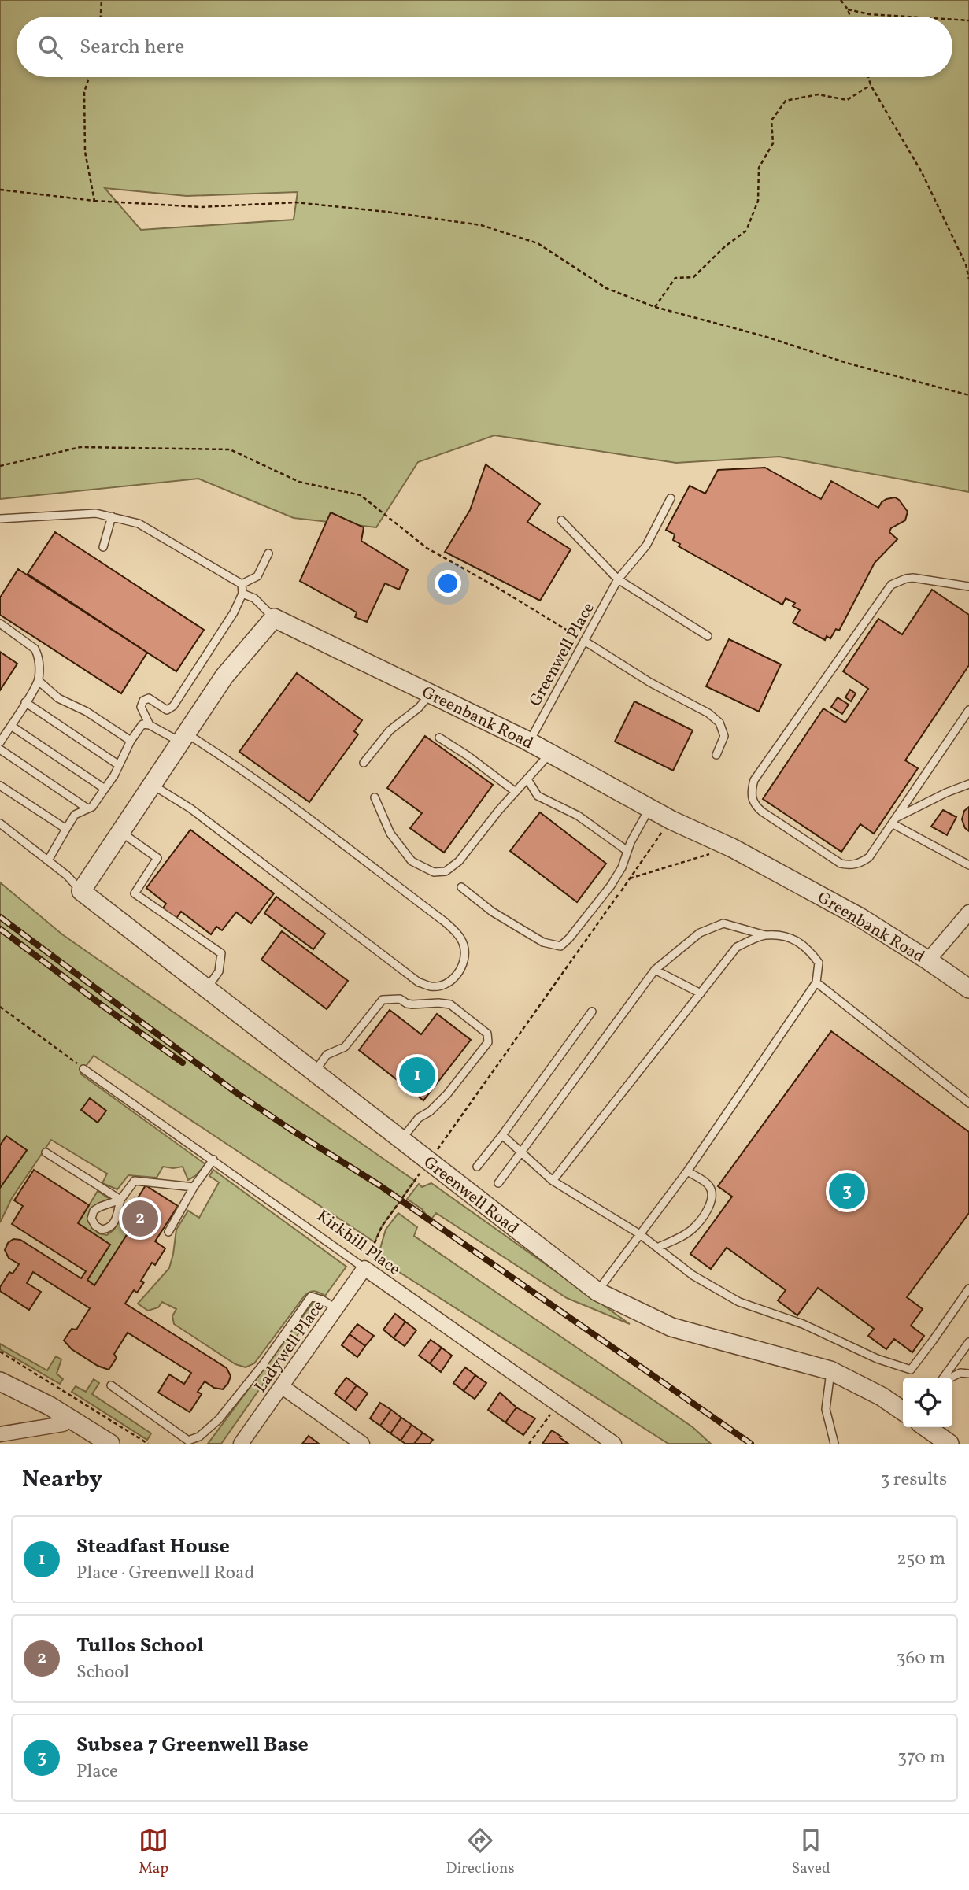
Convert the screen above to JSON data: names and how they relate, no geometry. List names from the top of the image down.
{
  "streets": {
    "street": [
      "Greenbank Road",
      "Greenwell Road",
      "Kirkhill Place",
      "Ladywell Place"
    ],
    "lane": ["Greenwell Place"]
  },
  "crossings": [
    ["Greenwell Place", "Greenbank Road"],
    ["Kirkhill Place", "Ladywell Place"]
  ],
  "page": {
    "search": "Search here",
    "pins": ["1", "3", "2"],
    "heading": ["Nearby", "3 results"],
    "list": [
      {
        "mark": "1",
        "name": "Steadfast House",
        "note": "Place · Greenwell Road",
        "value": "250 m"
      },
      {
        "mark": "2",
        "name": "Tullos School",
        "note": "School",
        "value": "360 m"
      },
      {
        "mark": "3",
        "name": "Subsea 7 Greenwell Base",
        "note": "Place",
        "value": "370 m"
      }
    ],
    "nav": ["Map", "Directions", "Saved"]
  }
}
